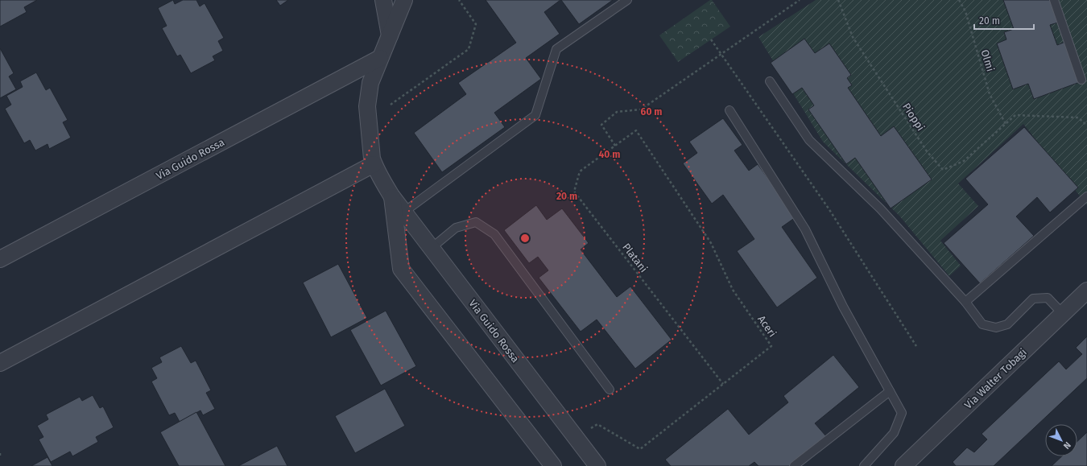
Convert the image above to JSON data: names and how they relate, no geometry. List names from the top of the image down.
{
  "streets": {
    "street": ["Via Guido Rossa", "Via Walter Tobagi"],
    "path": [
      "Olmi",
      "Pioppi",
      "Platani",
      "Aceri"
    ]
  },
  "crossings": [
    ["Olmi", "Pioppi"],
    ["Via Guido Rossa", "Aceri"],
    ["Platani", "Aceri"]
  ],
  "scale_bar": "20 m",
  "north": "bottom right",
  "rings": ["60 m", "40 m", "20 m"]
}
